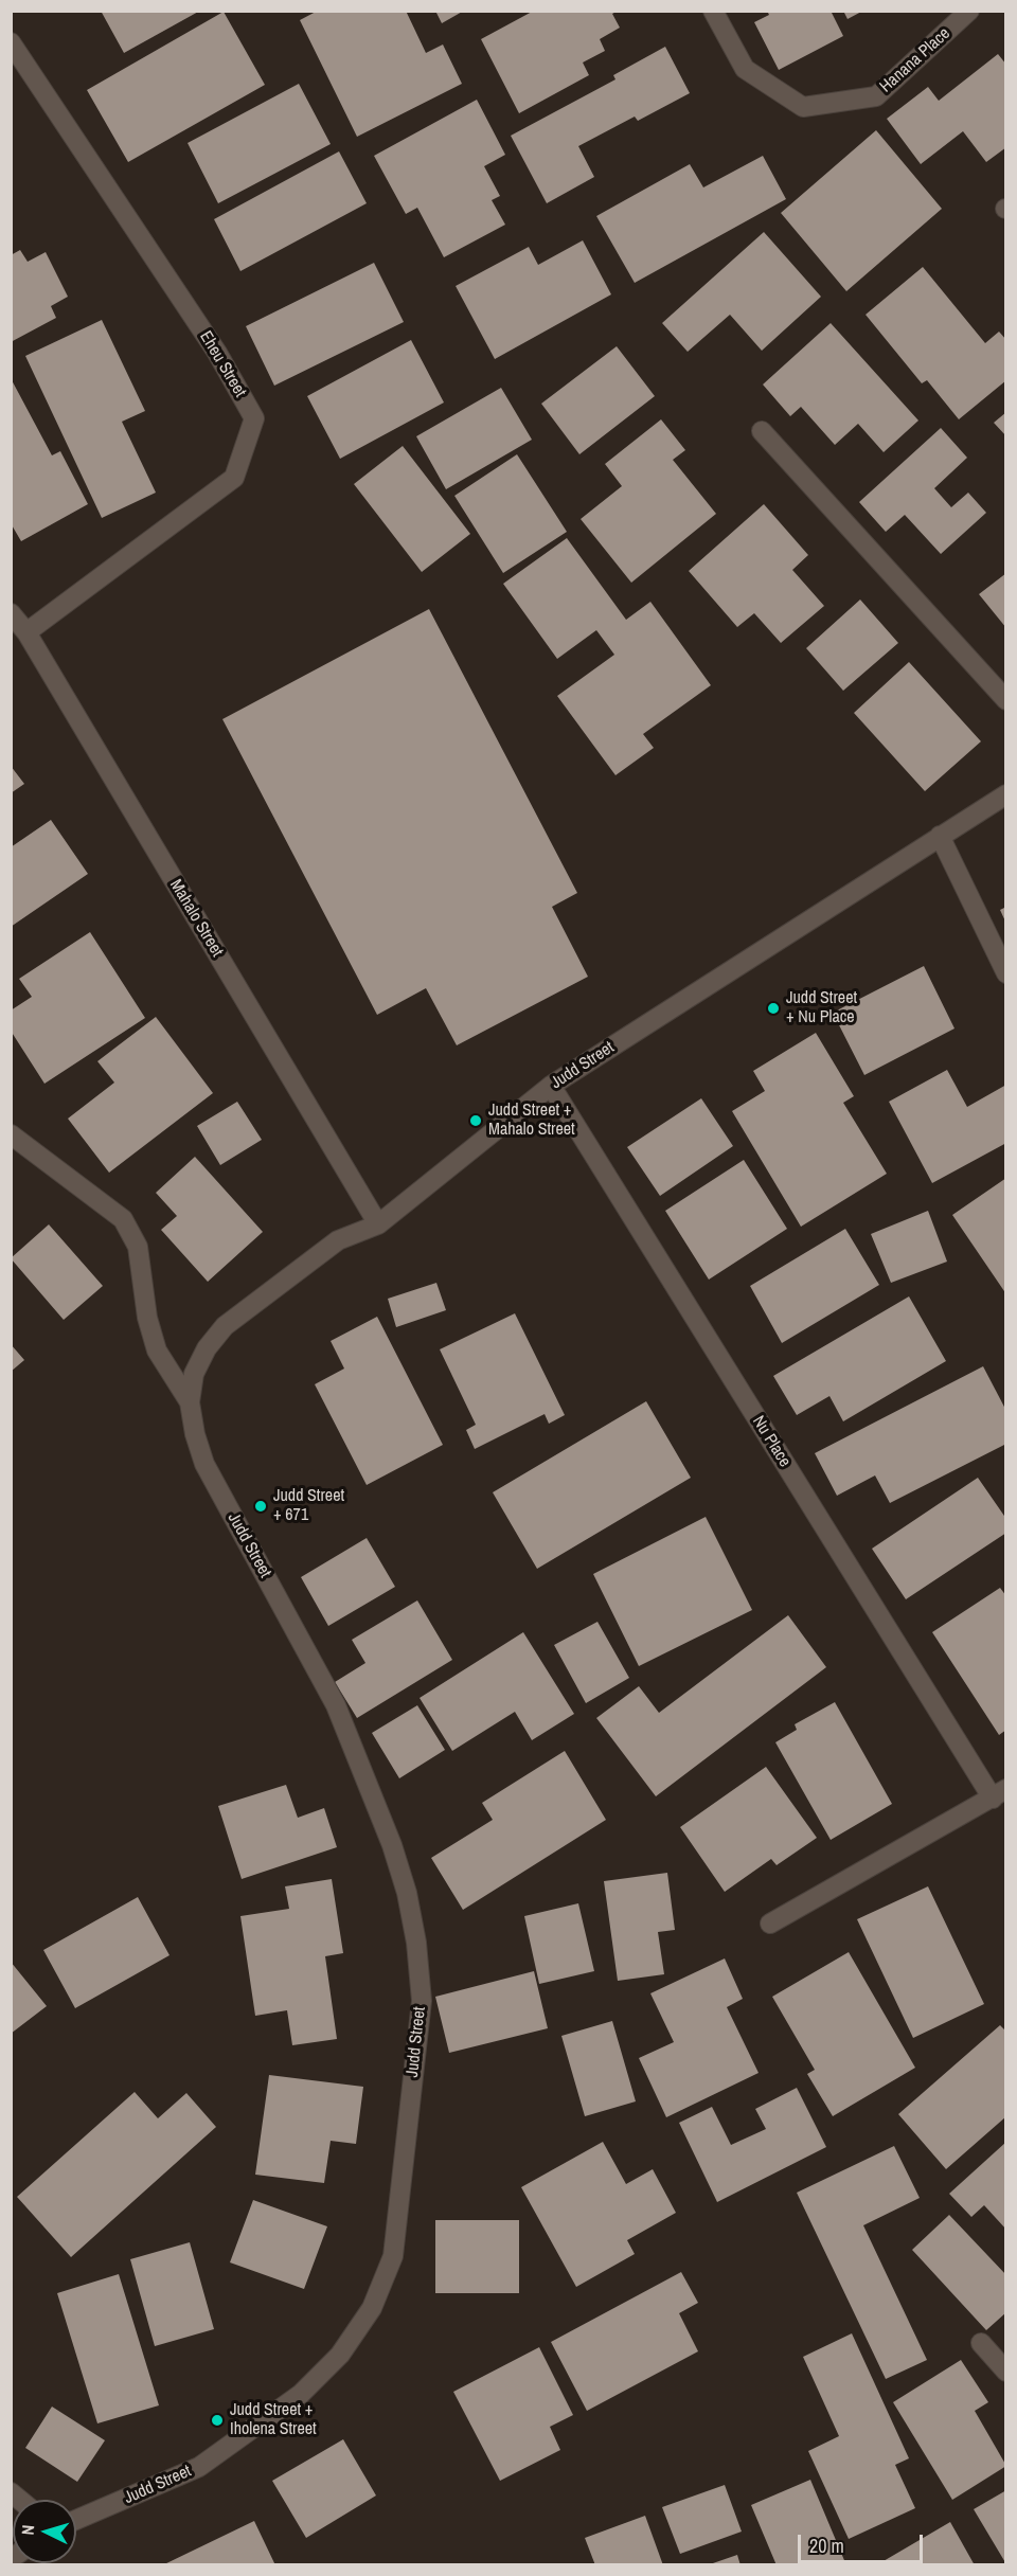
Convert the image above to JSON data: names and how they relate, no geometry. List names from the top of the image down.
{
  "streets": {
    "street": [
      "Hanana Place",
      "Eheu Street",
      "Mahalo Street",
      "Judd Street",
      "Nu Place"
    ]
  },
  "crossings": [
    ["Eheu Street", "Mahalo Street"],
    ["Mahalo Street", "Judd Street"],
    ["Judd Street", "Nu Place"]
  ],
  "places": [
    "Judd Street + Nu Place",
    "Judd Street + Mahalo Street",
    "Judd Street + 671",
    "Judd Street + Iholena Street"
  ],
  "scale_bar": "20 m",
  "north": "left"
}
